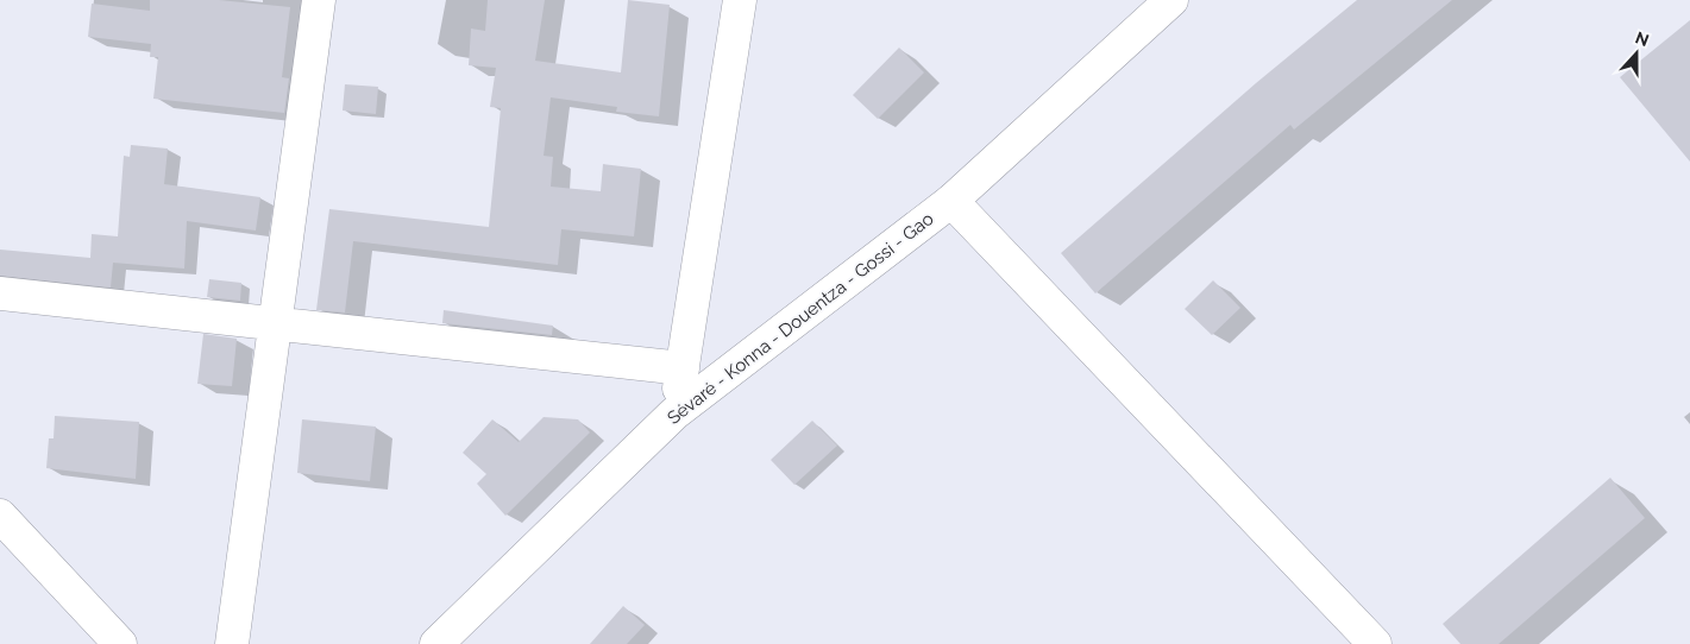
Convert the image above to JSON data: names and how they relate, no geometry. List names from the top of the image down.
{
  "streets": {
    "street": ["Sévaré - Konna - Douentza - Gossi - Gao"]
  },
  "north": "top"
}
